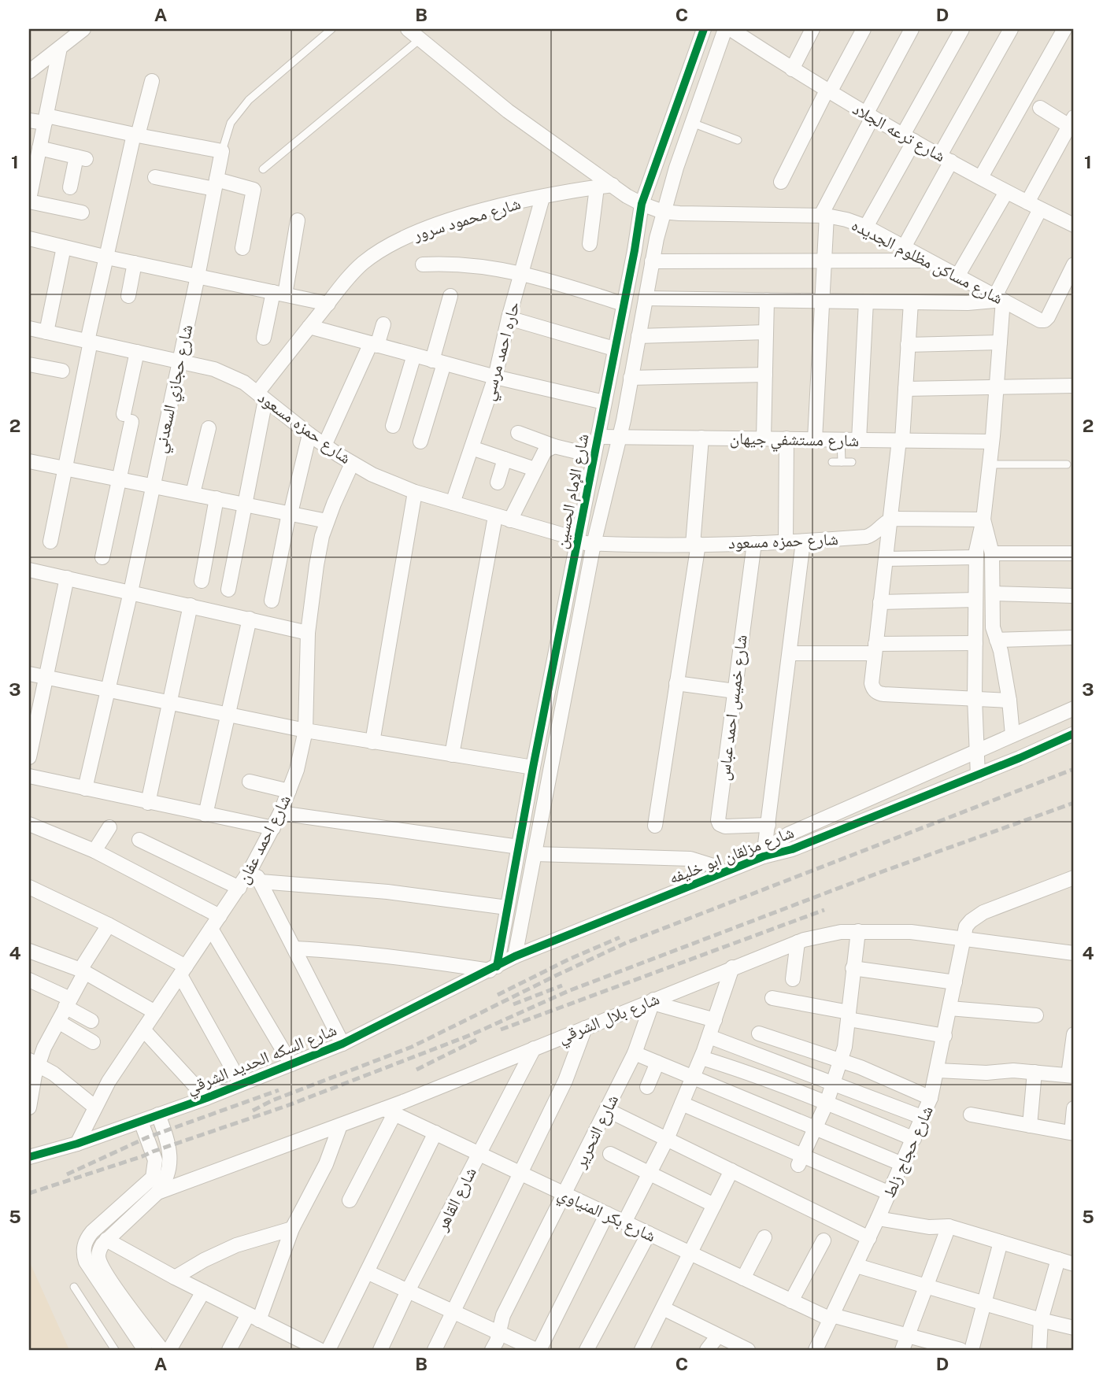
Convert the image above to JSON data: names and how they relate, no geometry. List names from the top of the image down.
{
  "streets": {
    "street": [
      "شارع ترعه الجلاد",
      "شارع محمود سرور",
      "شارع مساكن مظلوم الجديده",
      "حاره احمد مرسي",
      "شارع حجازي السعدني",
      "شارع حمزه مسعود",
      "شارع مستشفي جيهان",
      "شارع الإمام الحسين",
      "شارع خميس احمد عباس",
      "شارع احمد عفان",
      "شارع مزلقان ابو خليفه",
      "شارع بلال الشرقي",
      "شارع السكه الحديد الشرقي",
      "شارع التحرير",
      "شارع حجاج زلط",
      "شارع القاهر",
      "شارع بكر المنياوي"
    ]
  },
  "crossings": [
    ["شارع محمود سرور", "شارع مساكن مظلوم الجديده"],
    ["شارع محمود سرور", "حاره احمد مرسي"],
    ["شارع محمود سرور", "شارع حمزه مسعود"],
    ["شارع مساكن مظلوم الجديده", "شارع الإمام الحسين"],
    ["حاره احمد مرسي", "شارع حمزه مسعود"],
    ["شارع حجازي السعدني", "شارع حمزه مسعود"],
    ["شارع حمزه مسعود", "شارع الإمام الحسين"],
    ["شارع حمزه مسعود", "شارع خميس احمد عباس"],
    ["شارع حمزه مسعود", "شارع احمد عفان"],
    ["شارع مستشفي جيهان", "شارع الإمام الحسين"],
    ["شارع الإمام الحسين", "شارع مزلقان ابو خليفه"],
    ["شارع الإمام الحسين", "شارع السكه الحديد الشرقي"],
    ["شارع احمد عفان", "شارع السكه الحديد الشرقي"],
    ["شارع مزلقان ابو خليفه", "شارع السكه الحديد الشرقي"],
    ["شارع بلال الشرقي", "شارع التحرير"],
    ["شارع بلال الشرقي", "شارع حجاج زلط"],
    ["شارع بلال الشرقي", "شارع القاهر"],
    ["شارع بلال الشرقي", "شارع بكر المنياوي"],
    ["شارع التحرير", "شارع بكر المنياوي"],
    ["شارع حجاج زلط", "شارع بكر المنياوي"],
    ["شارع القاهر", "شارع بكر المنياوي"]
  ],
  "grid": {
    "columns": [
      "A",
      "B",
      "C",
      "D"
    ],
    "rows": [
      "1",
      "2",
      "3",
      "4",
      "5"
    ]
  }
}
